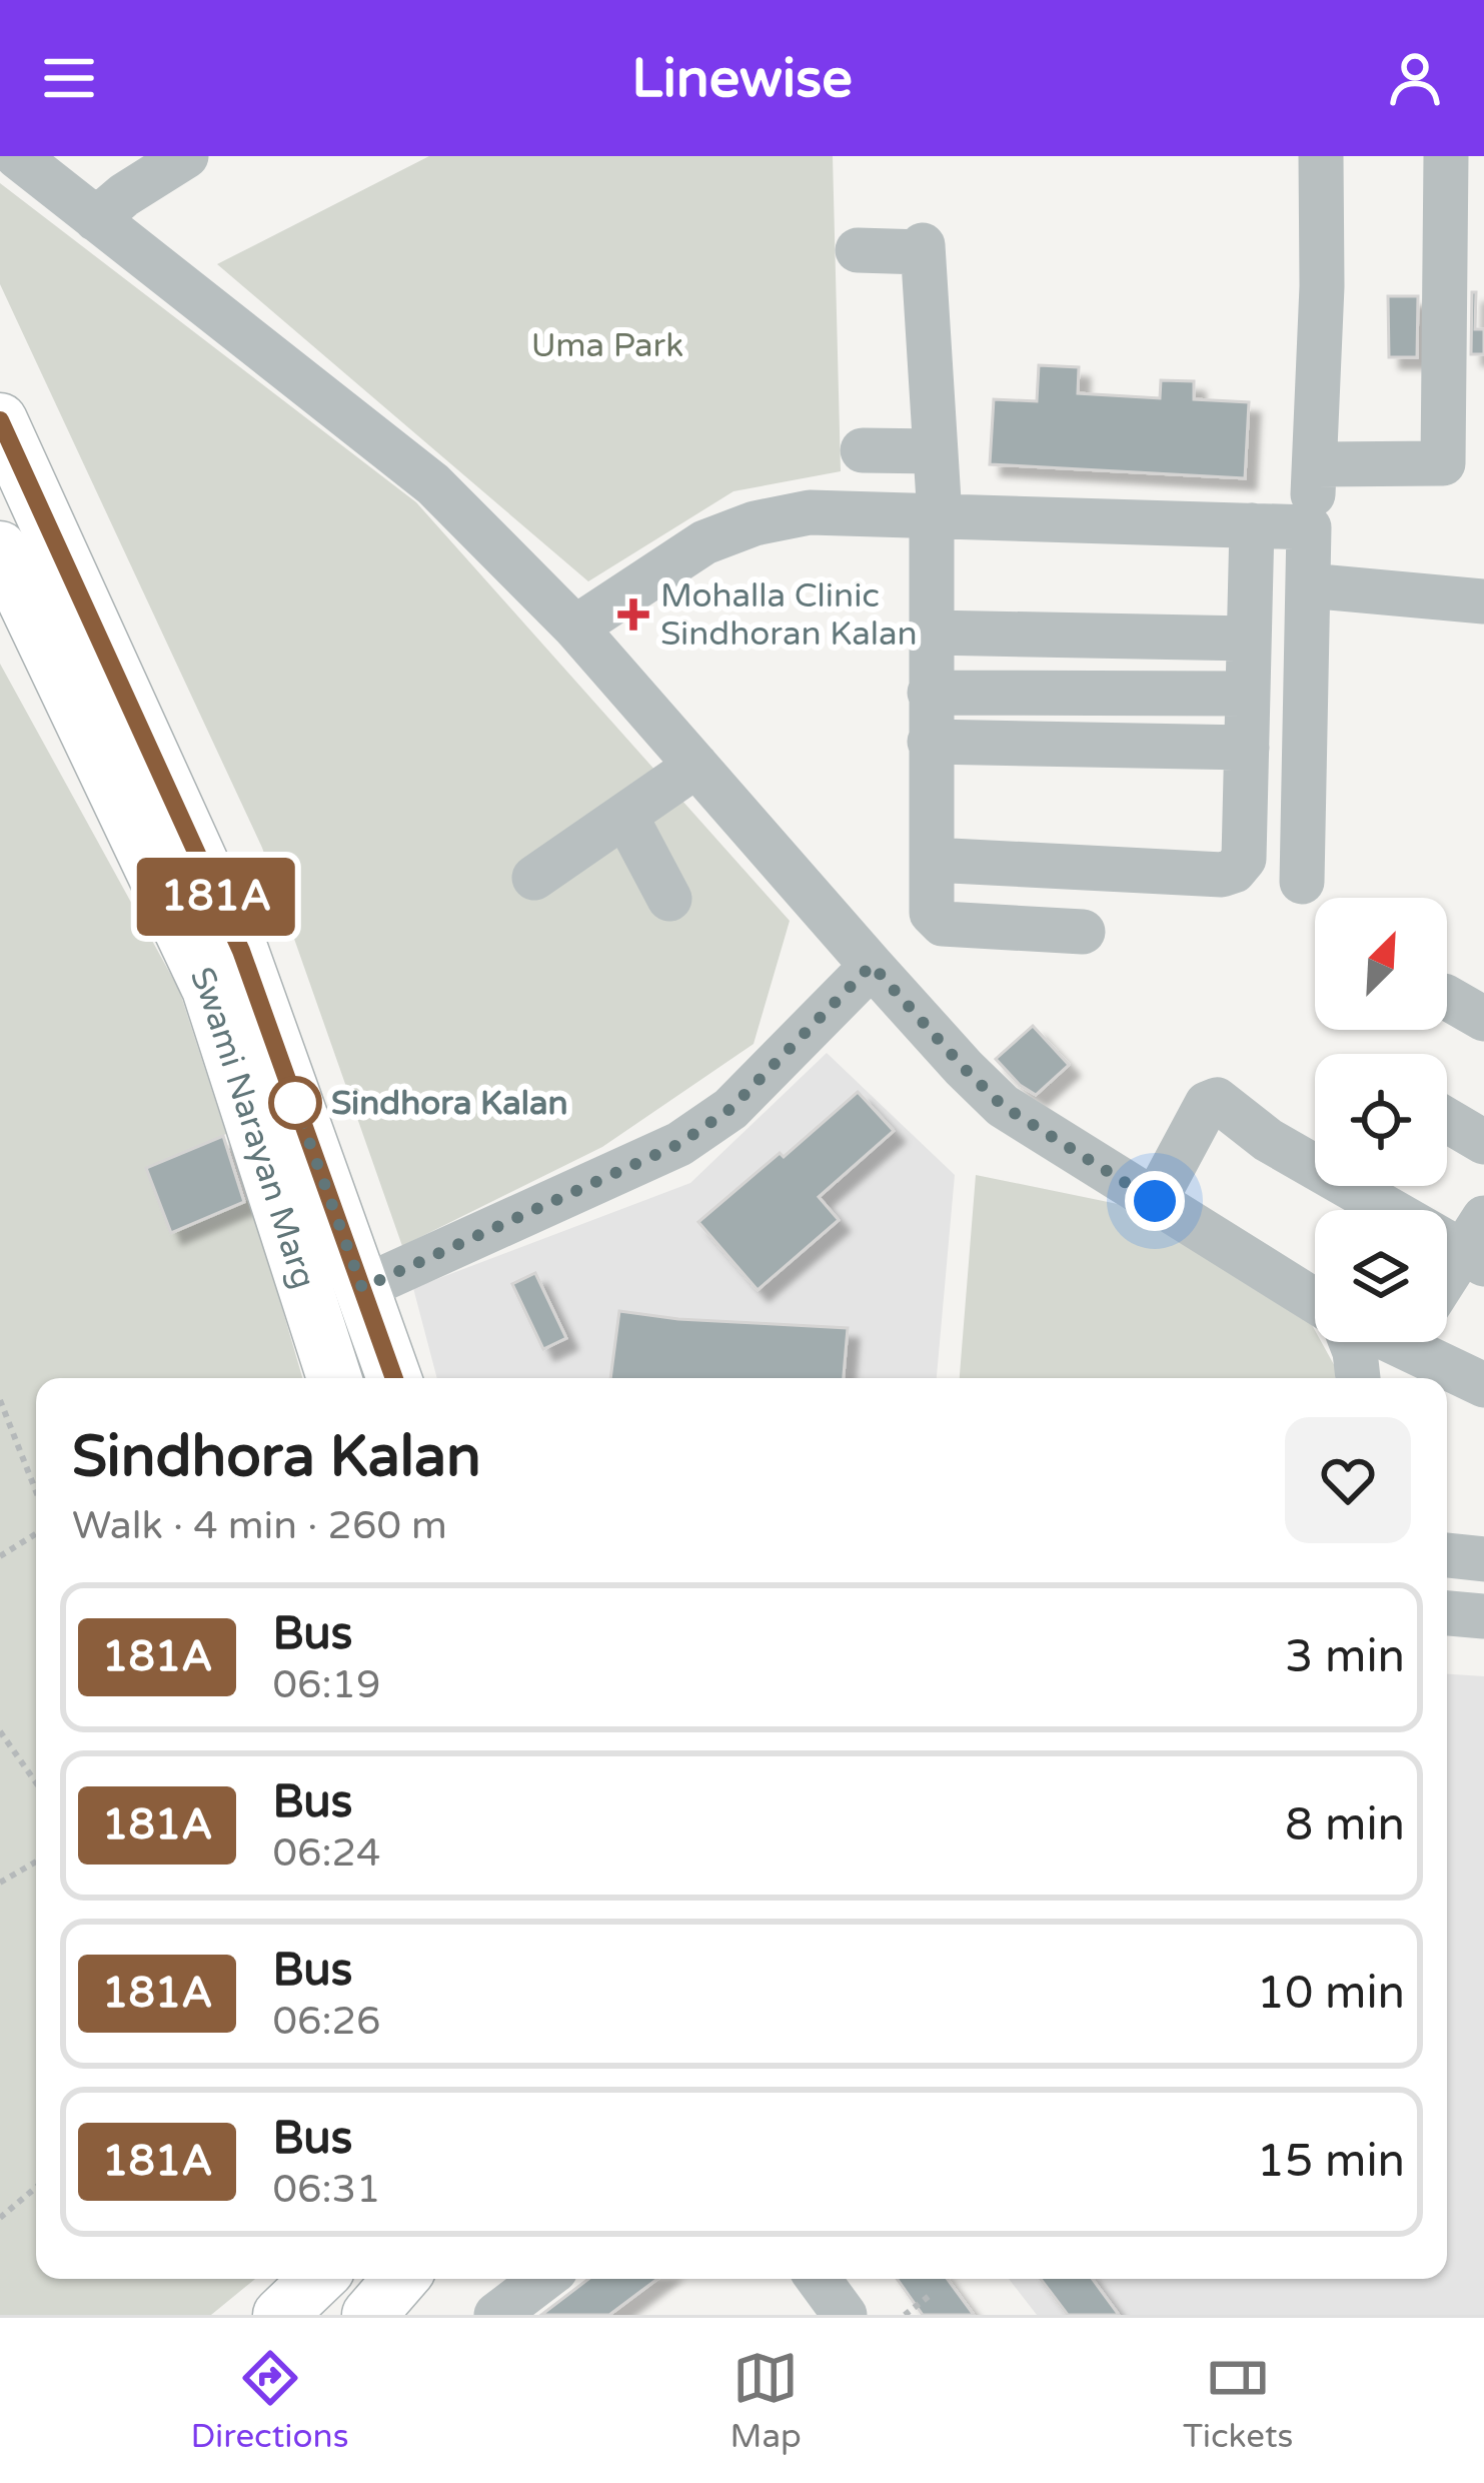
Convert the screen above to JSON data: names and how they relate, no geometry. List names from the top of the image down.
{
  "streets": {
    "main road": ["Swami Narayan Marg"]
  },
  "parks": ["Uma Park"],
  "places": {
    "health": ["Mohalla Clinic Sindhoran Kalan"],
    "other": ["Sindhora Kalan"]
  },
  "lines": ["bus line 181A"],
  "north": "top right",
  "page": {
    "header": "Linewise",
    "on_map": "181A",
    "heading": ["Sindhora Kalan", "Walk · 4 min · 260 m"],
    "list": [
      {
        "mark": "181A",
        "name": "Bus",
        "note": "06:19",
        "value": "3 min"
      },
      {
        "mark": "181A",
        "name": "Bus",
        "note": "06:24",
        "value": "8 min"
      },
      {
        "mark": "181A",
        "name": "Bus",
        "note": "06:26",
        "value": "10 min"
      },
      {
        "mark": "181A",
        "name": "Bus",
        "note": "06:31",
        "value": "15 min"
      }
    ],
    "tabs": ["Directions", "Map", "Tickets"]
  }
}
